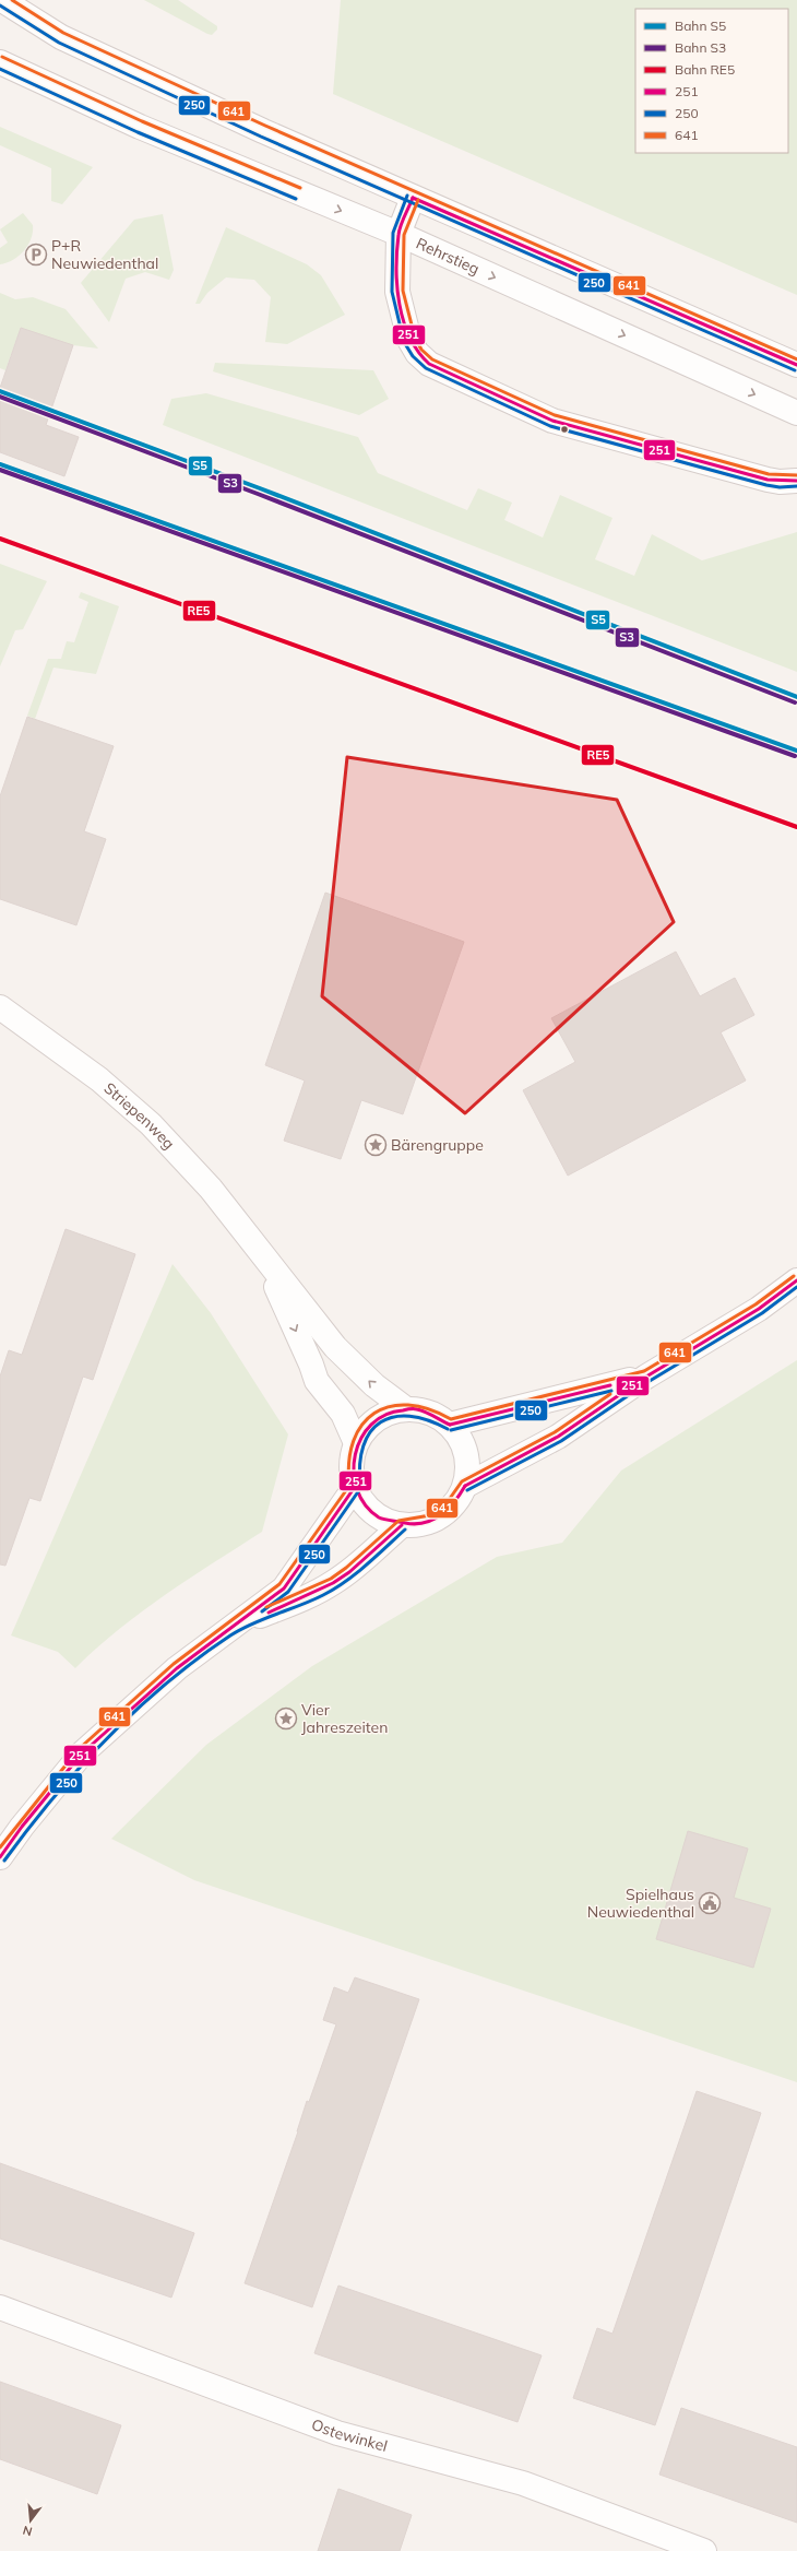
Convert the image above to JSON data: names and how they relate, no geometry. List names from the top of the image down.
{
  "streets": {
    "street": ["Rehrstieg", "Striepenweg", "Ostewinkel"]
  },
  "places": {
    "parking": ["P+R Neuwiedenthal"],
    "place": ["Bärengruppe", "Vier Jahreszeiten"],
    "public building": ["Spielhaus Neuwiedenthal"]
  },
  "lines": [
    "transit line 641",
    "transit line 250",
    "transit line 251",
    "rail line S5",
    "rail line S3",
    "rail line RE5"
  ],
  "legend": [
    "Bahn S5",
    "Bahn S3",
    "Bahn RE5",
    "251",
    "250",
    "641"
  ],
  "north": "bottom"
}
